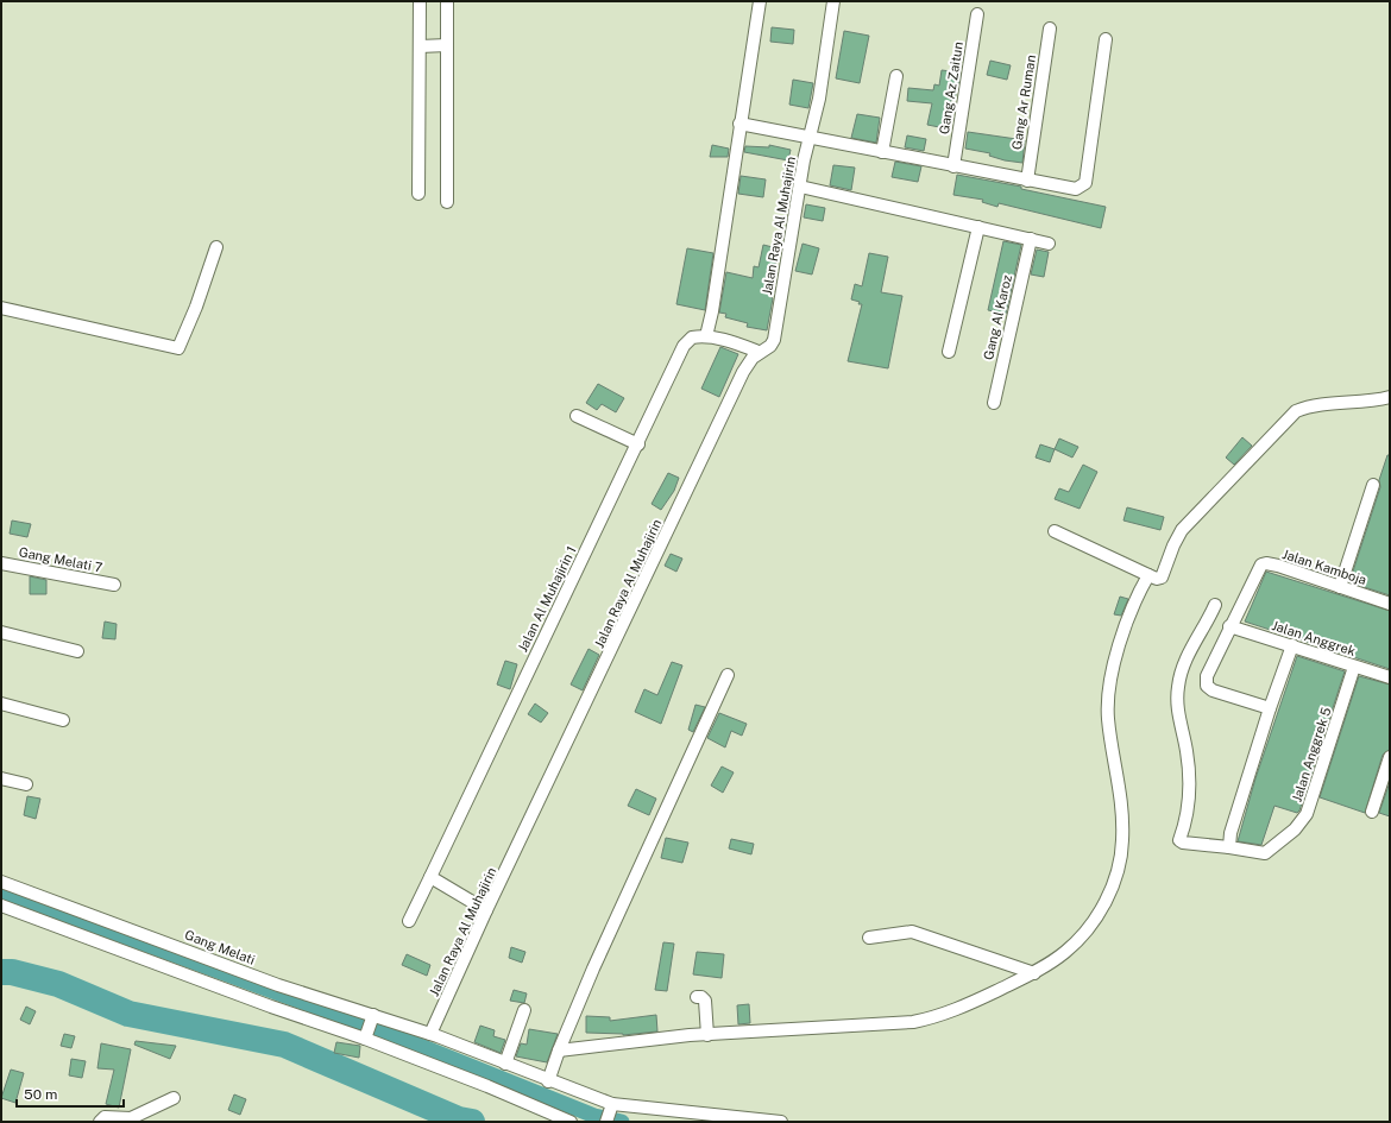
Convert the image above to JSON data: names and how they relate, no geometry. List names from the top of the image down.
{
  "streets": {
    "street": [
      "Gang Az Zaitun",
      "Gang Ar Ruman",
      "Jalan Raya Al Muhajirin",
      "Gang Al Karoz",
      "Gang Melati 7",
      "Jalan Kamboja",
      "Jalan Al Muhajirin 1",
      "Jalan Anggrek",
      "Jalan Anggrek 5",
      "Gang Melati"
    ]
  },
  "crossings": [
    ["Jalan Raya Al Muhajirin", "Gang Melati"],
    ["Jalan Kamboja", "Jalan Anggrek"],
    ["Jalan Anggrek", "Jalan Anggrek 5"]
  ],
  "scale_bar": "50 m"
}
